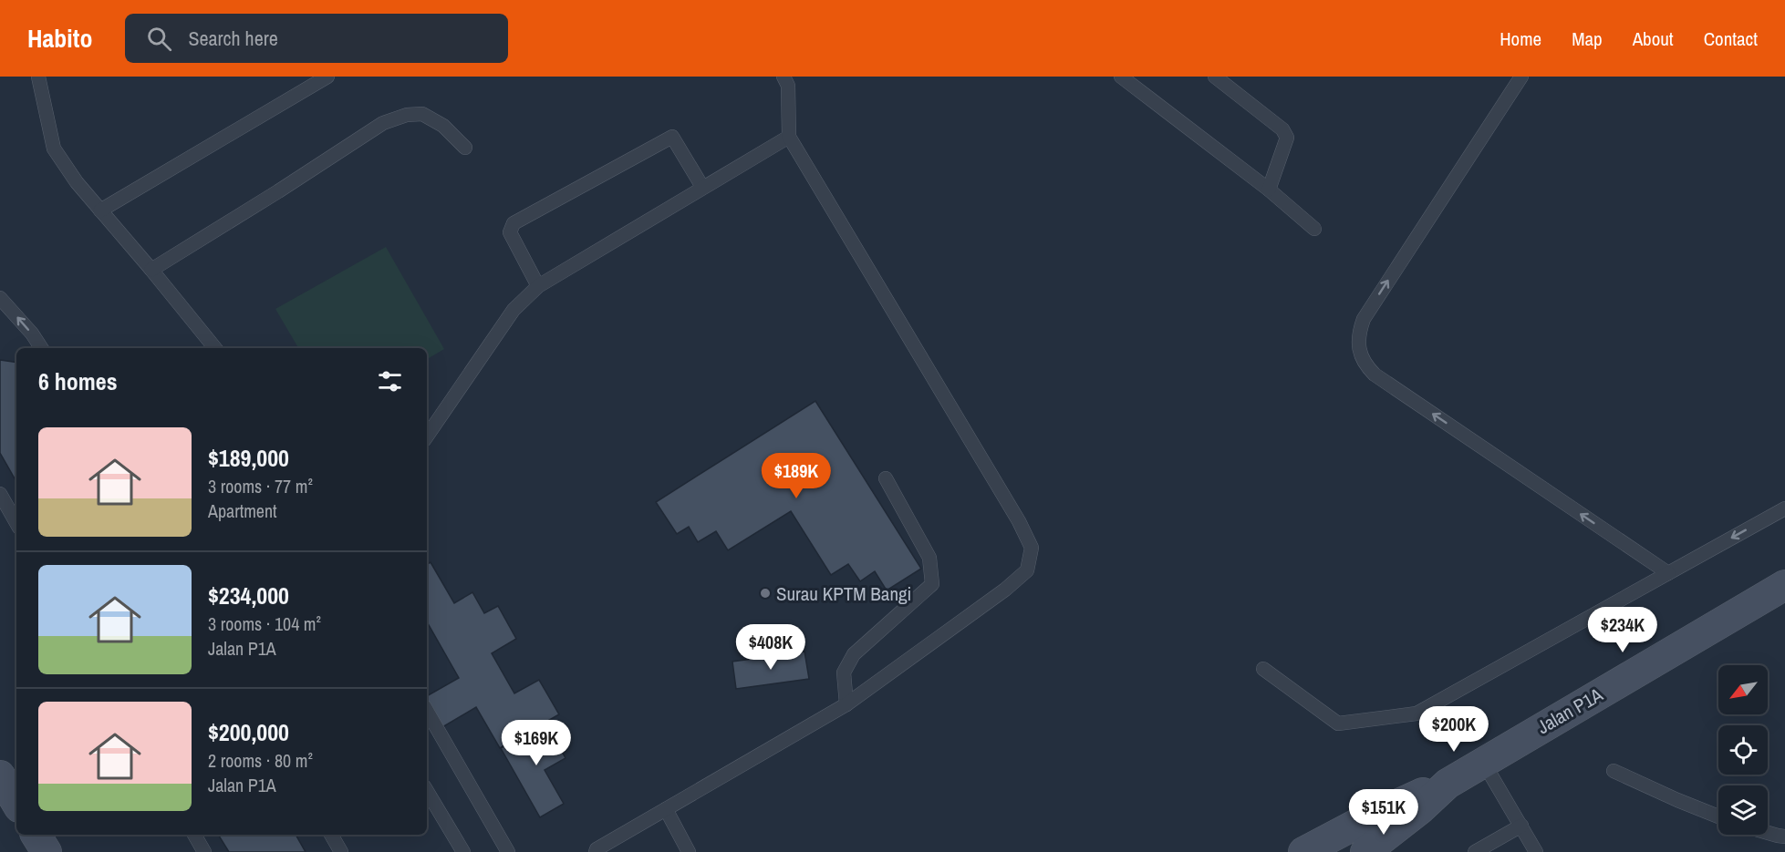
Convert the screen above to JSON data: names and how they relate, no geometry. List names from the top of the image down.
{
  "streets": {
    "main road": ["Jalan P1A"]
  },
  "places": ["Surau KPTM Bangi"],
  "north": "bottom left",
  "page": {
    "header": "Habito",
    "search": "Search here",
    "nav": [
      "Home",
      "Map",
      "About",
      "Contact"
    ],
    "heading": "6 homes",
    "list": [
      {
        "name": "$189,000",
        "note": "3 rooms · 77 m² · Apartment"
      },
      {
        "name": "$234,000",
        "note": "3 rooms · 104 m² · Jalan P1A"
      },
      {
        "name": "$200,000",
        "note": "2 rooms · 80 m² · Jalan P1A"
      }
    ],
    "price": [
      "$189K",
      "$234K",
      "$408K",
      "$200K",
      "$169K",
      "$151K"
    ]
  }
}
